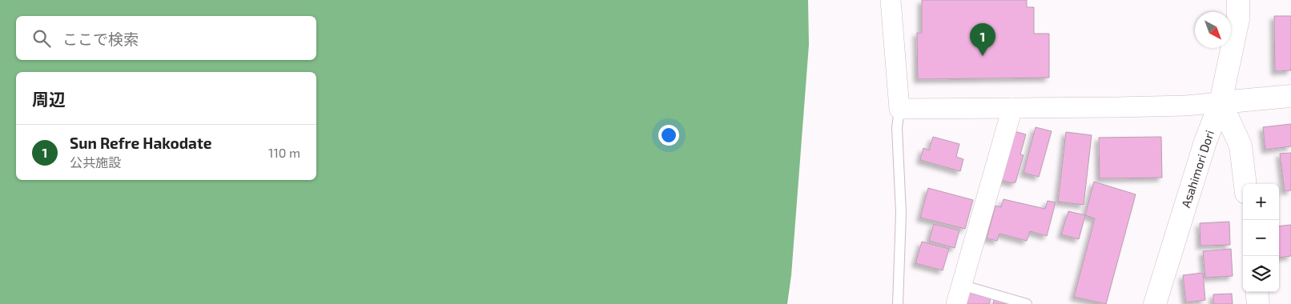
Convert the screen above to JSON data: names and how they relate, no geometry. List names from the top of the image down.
{
  "streets": {
    "street": ["Asahimori Dori"]
  },
  "north": "bottom right",
  "page": {
    "search": "ここで検索",
    "pins": "1",
    "heading": "周辺",
    "list": [
      {
        "mark": "1",
        "name": "Sun Refre Hakodate",
        "note": "公共施設",
        "value": "110 m"
      }
    ],
    "map_buttons": ["+", "−"]
  }
}
